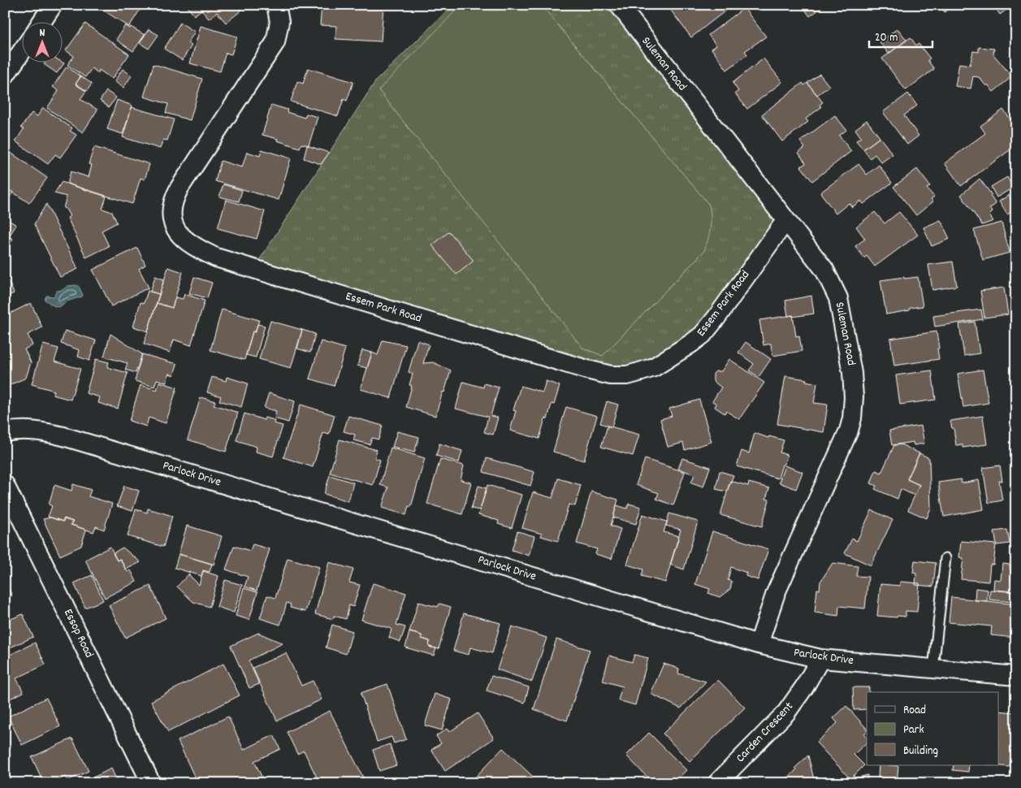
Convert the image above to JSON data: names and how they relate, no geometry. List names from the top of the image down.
{
  "streets": {
    "street": [
      "Suleman Road",
      "Essem Park Road",
      "Parlock Drive",
      "Essop Road",
      "Carden Crescent"
    ]
  },
  "crossings": [
    ["Suleman Road", "Essem Park Road"],
    ["Suleman Road", "Parlock Drive"],
    ["Parlock Drive", "Carden Crescent"]
  ],
  "legend": ["Road", "Park", "Building"],
  "scale_bar": "20 m",
  "north": "top"
}
